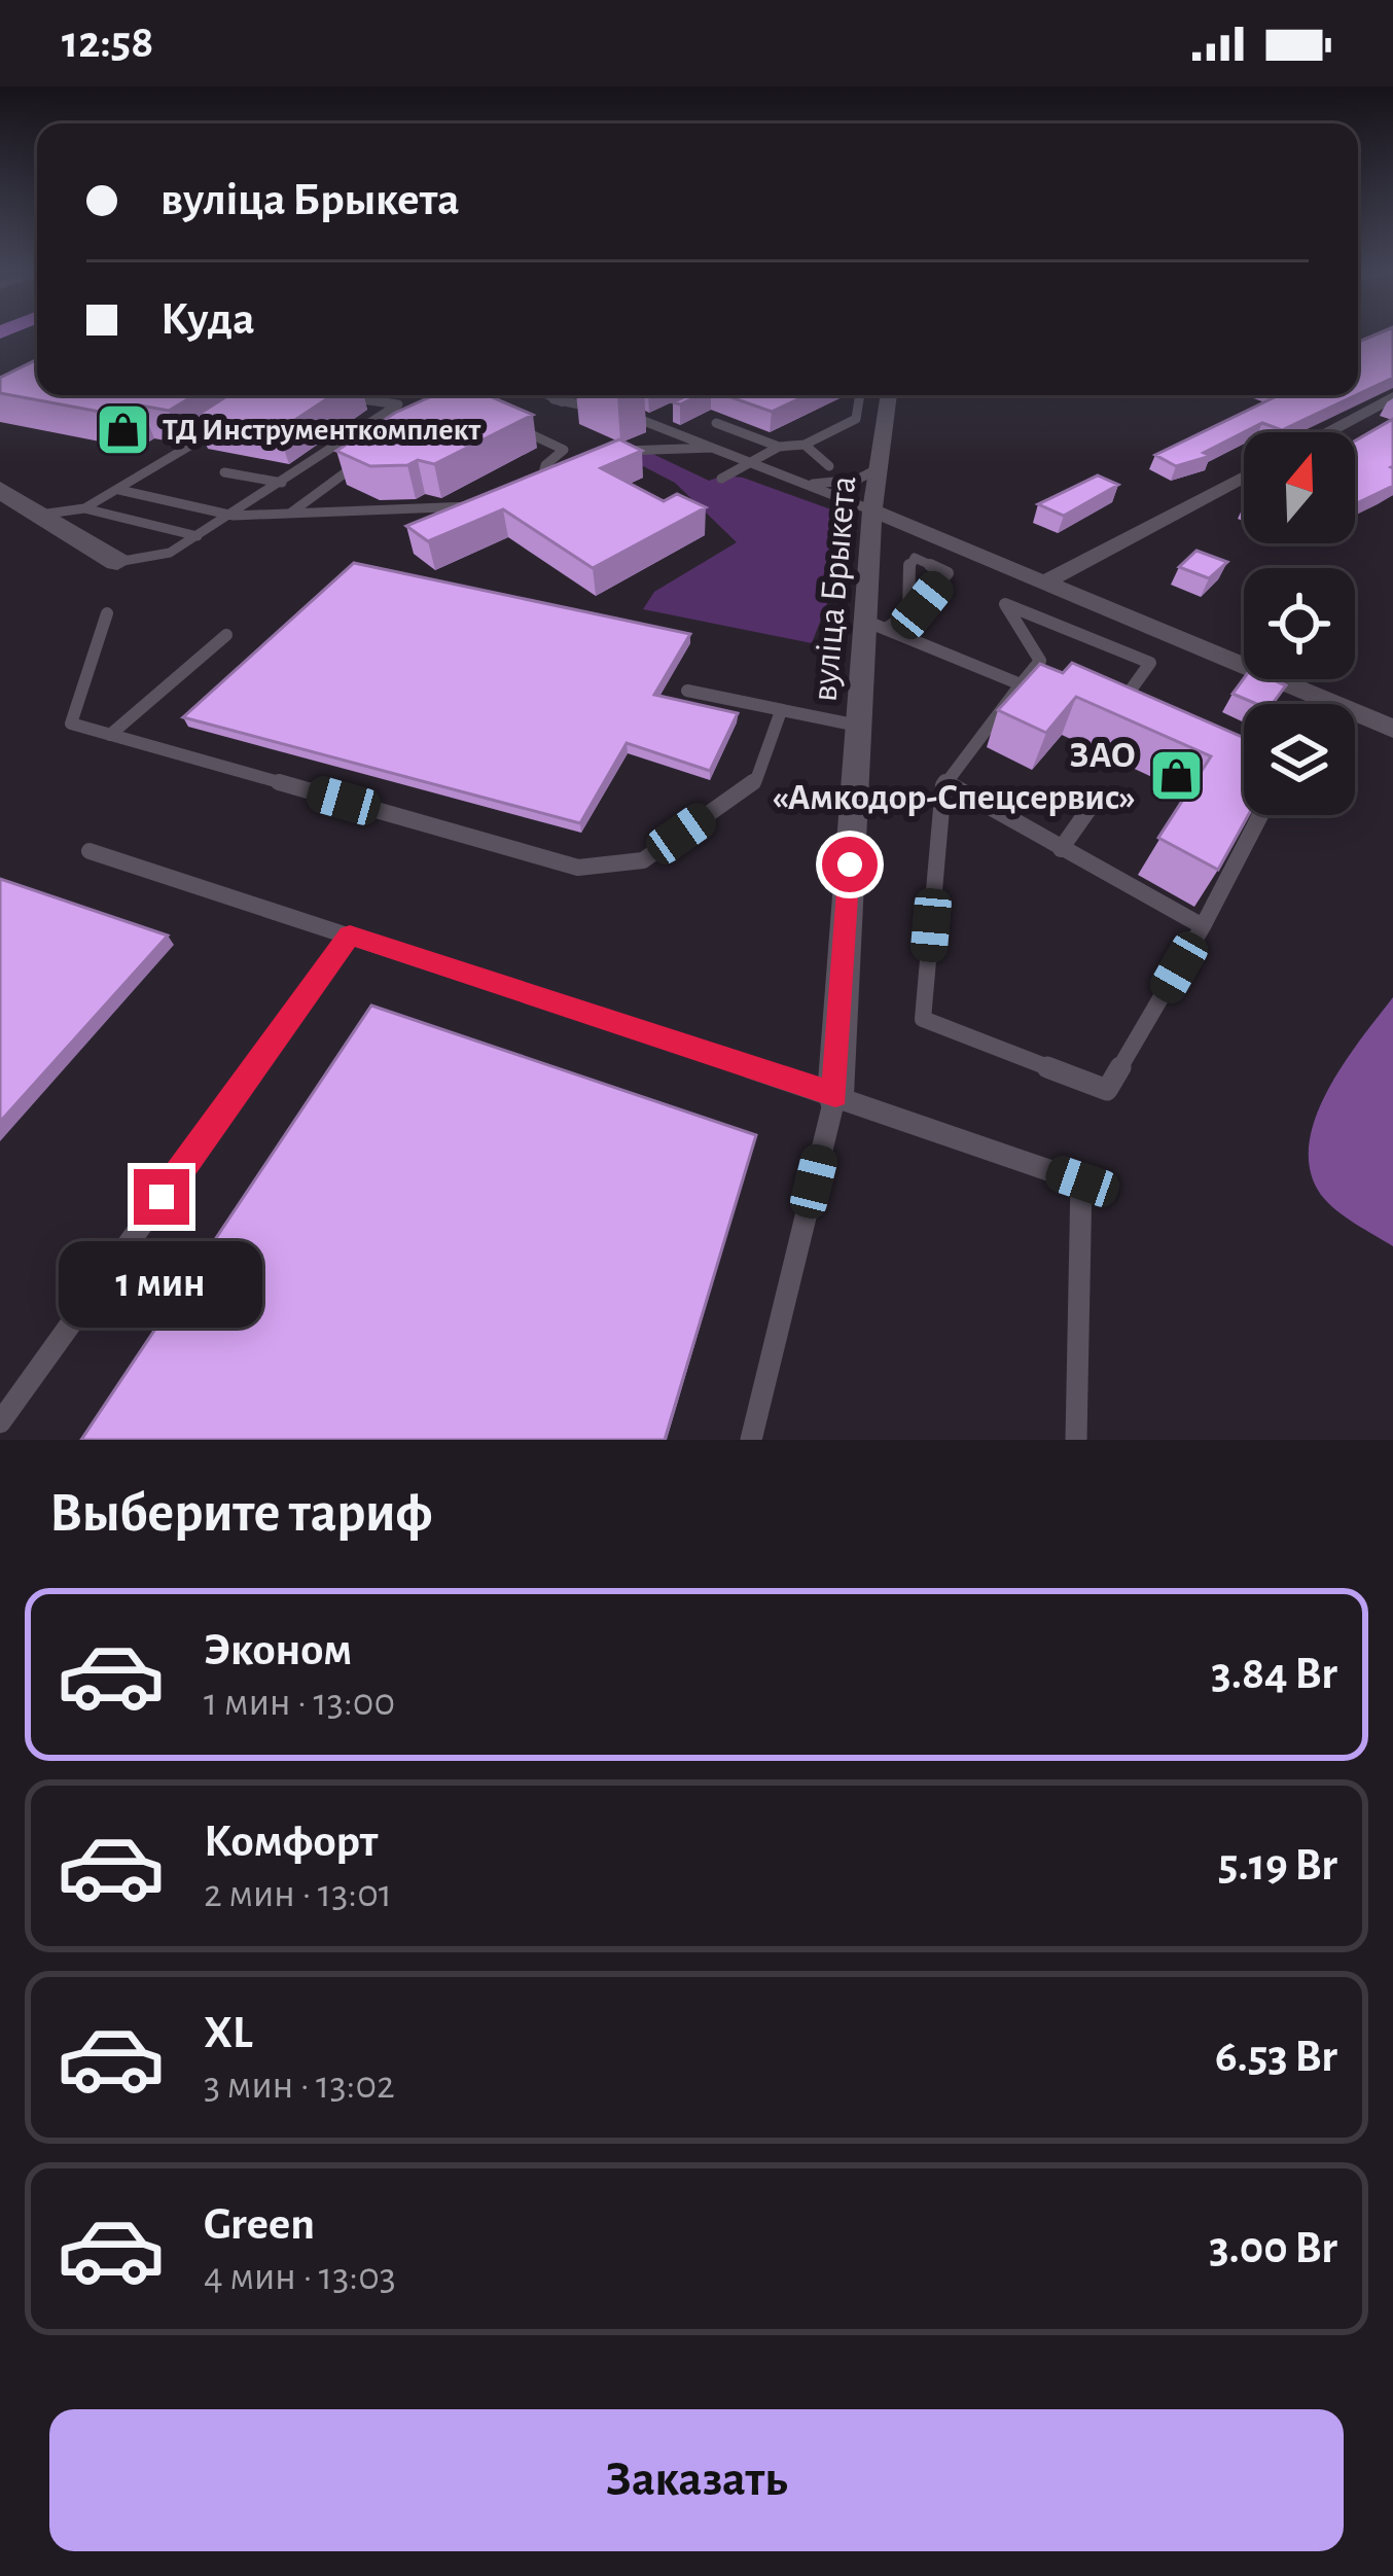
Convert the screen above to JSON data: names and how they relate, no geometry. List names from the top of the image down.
{
  "streets": {
    "street": ["вуліца Брыкета"]
  },
  "places": {
    "shop": ["ТД Инструменткомплект", "ЗАО «Амкодор-Спецсервис»"]
  },
  "north": "top",
  "page": {
    "status": "12:58",
    "banner": ["вуліца Брыкета", "Куда"],
    "bubble": "1 мин",
    "heading": "Выберите тариф",
    "list": [
      {
        "name": "Эконом",
        "note": "1 мин · 13:00",
        "value": "3.84 Br"
      },
      {
        "name": "Комфорт",
        "note": "2 мин · 13:01",
        "value": "5.19 Br"
      },
      {
        "name": "XL",
        "note": "3 мин · 13:02",
        "value": "6.53 Br"
      },
      {
        "name": "Green",
        "note": "4 мин · 13:03",
        "value": "3.00 Br"
      }
    ],
    "buttons": "Заказать"
  }
}
